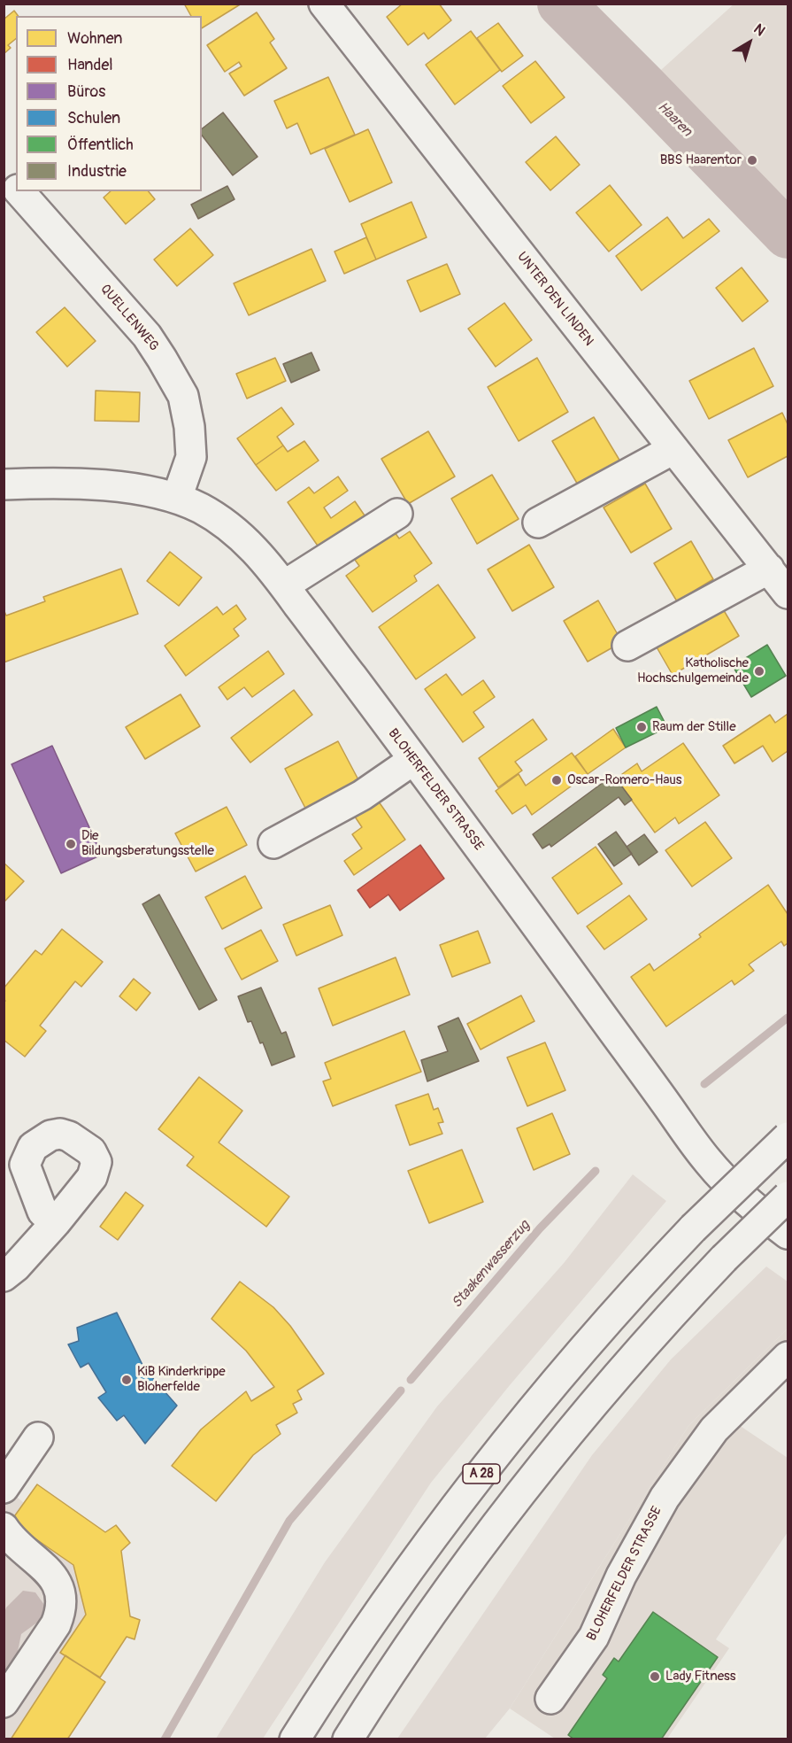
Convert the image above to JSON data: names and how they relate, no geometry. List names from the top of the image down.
{
  "streets": {
    "main road": [
      "UNTER DEN LINDEN",
      "QUELLENWEG",
      "BLOHERFELDER STRASSE",
      "A 28"
    ]
  },
  "crossings": [
    ["QUELLENWEG", "BLOHERFELDER STRASSE"]
  ],
  "water": ["Haaren", "Staakenwasserzug"],
  "places": [
    "BBS Haarentor",
    "Katholische Hochschulgemeinde",
    "Raum der Stille",
    "Oscar-Romero-Haus",
    "Die Bildungsberatungsstelle",
    "KiB Kinderkrippe Bloherfelde",
    "Lady Fitness"
  ],
  "legend": [
    "Wohnen",
    "Handel",
    "Büros",
    "Schulen",
    "Öffentlich",
    "Industrie"
  ],
  "north": "top right"
}
